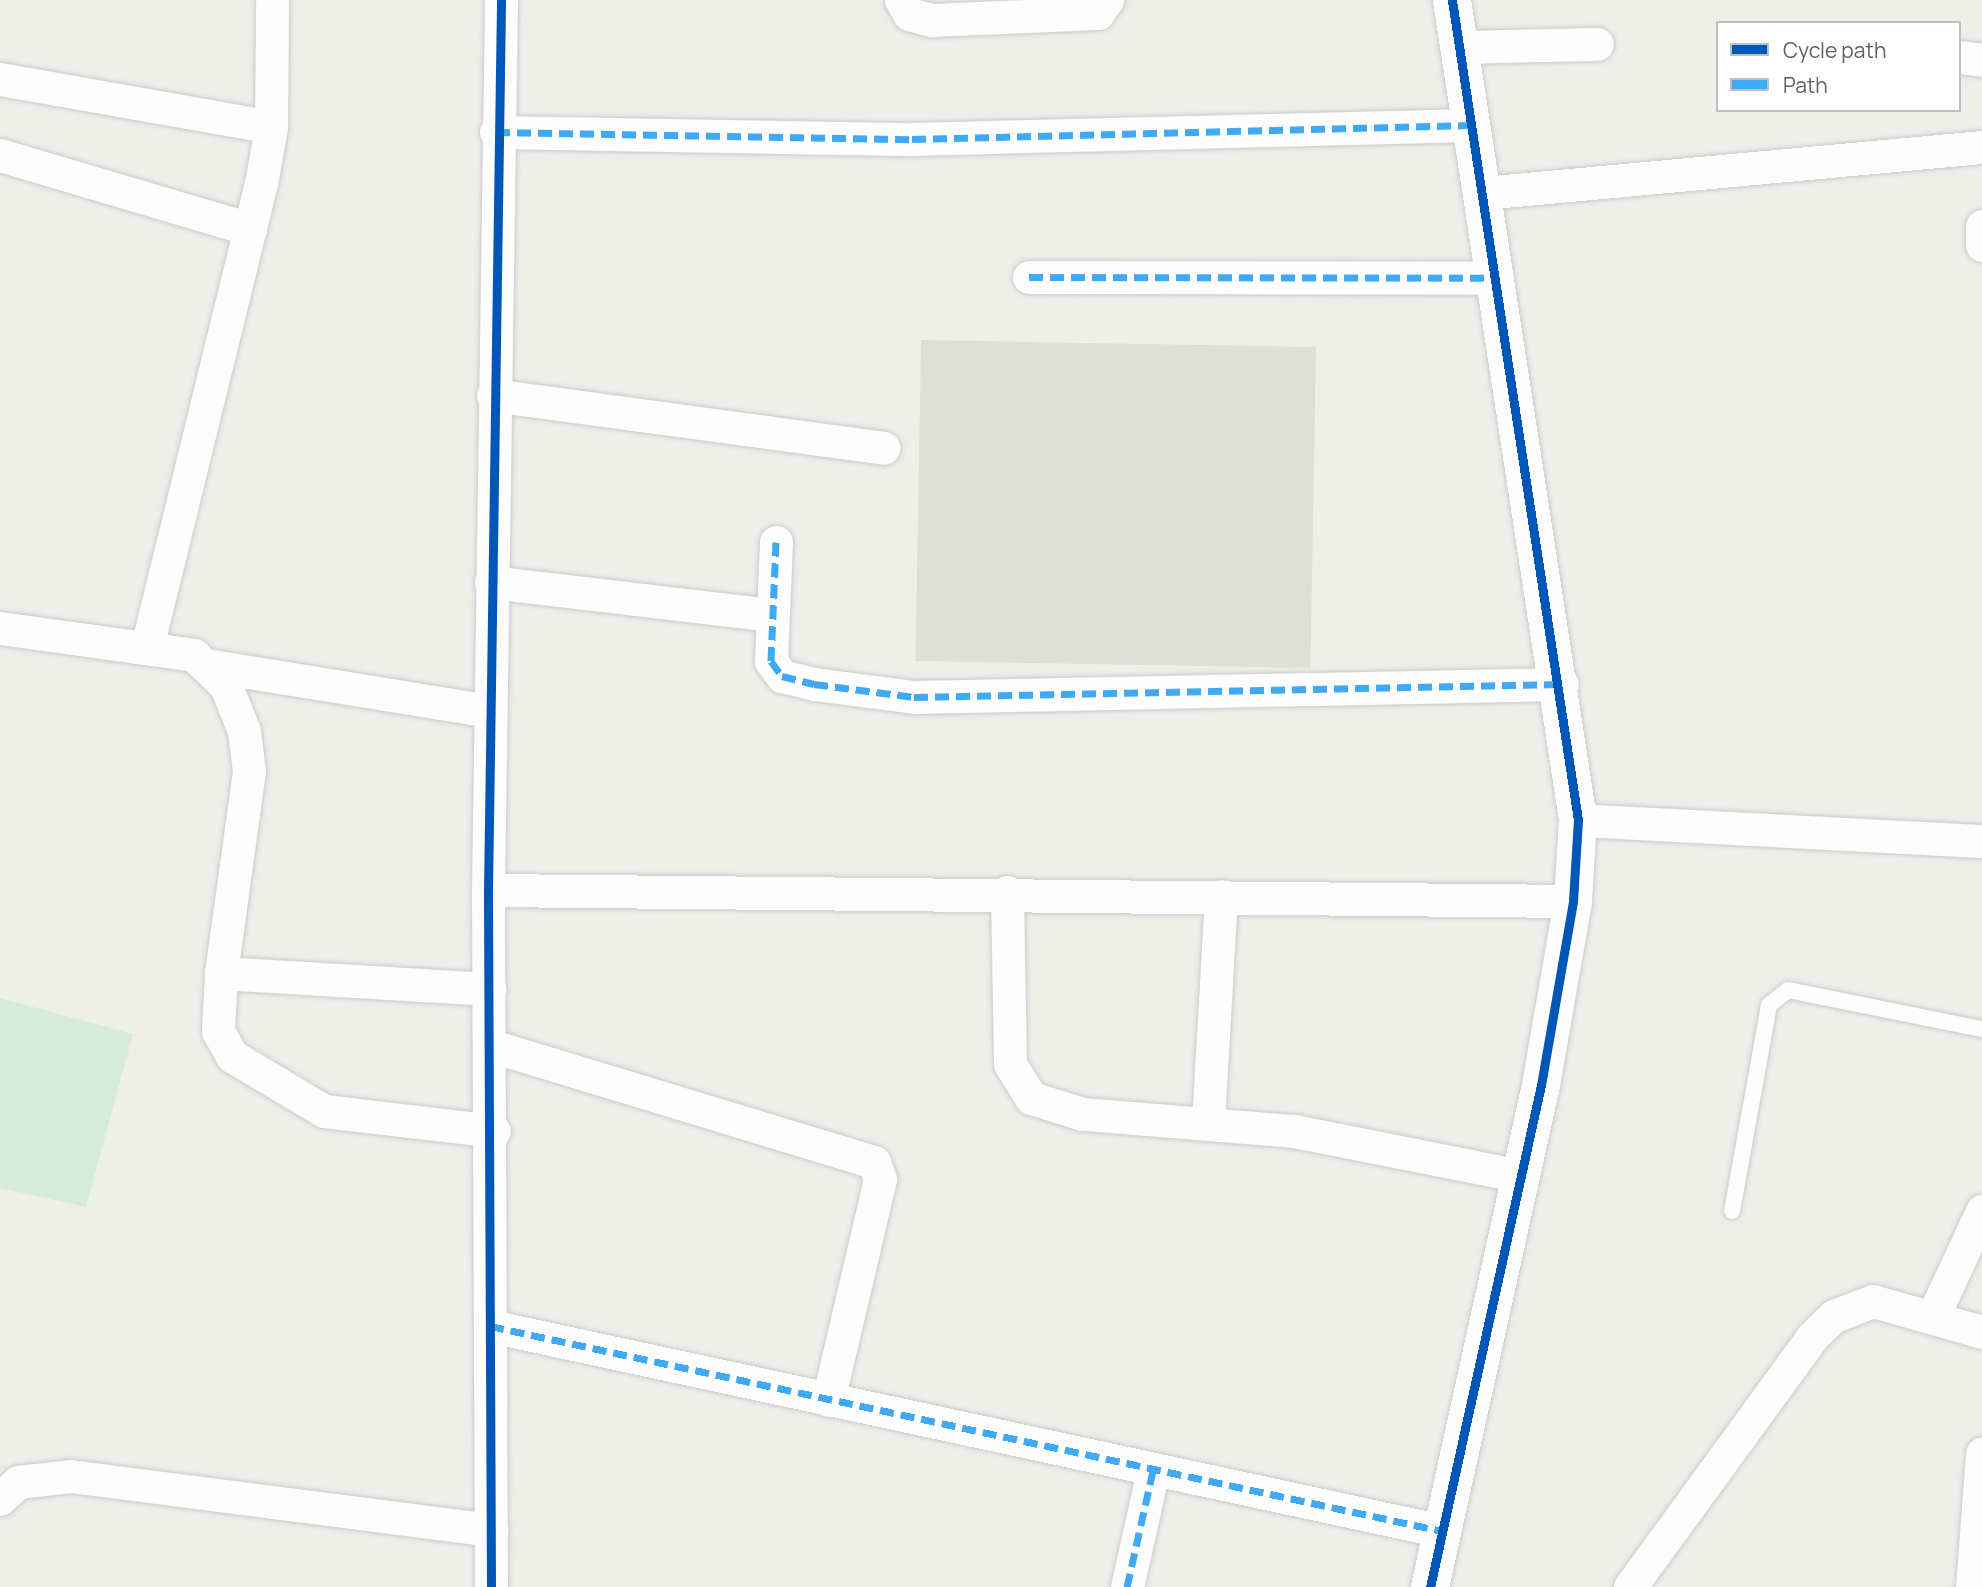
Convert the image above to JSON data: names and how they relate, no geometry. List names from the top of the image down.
{
  "legend": ["Cycle path", "Path"]
}
